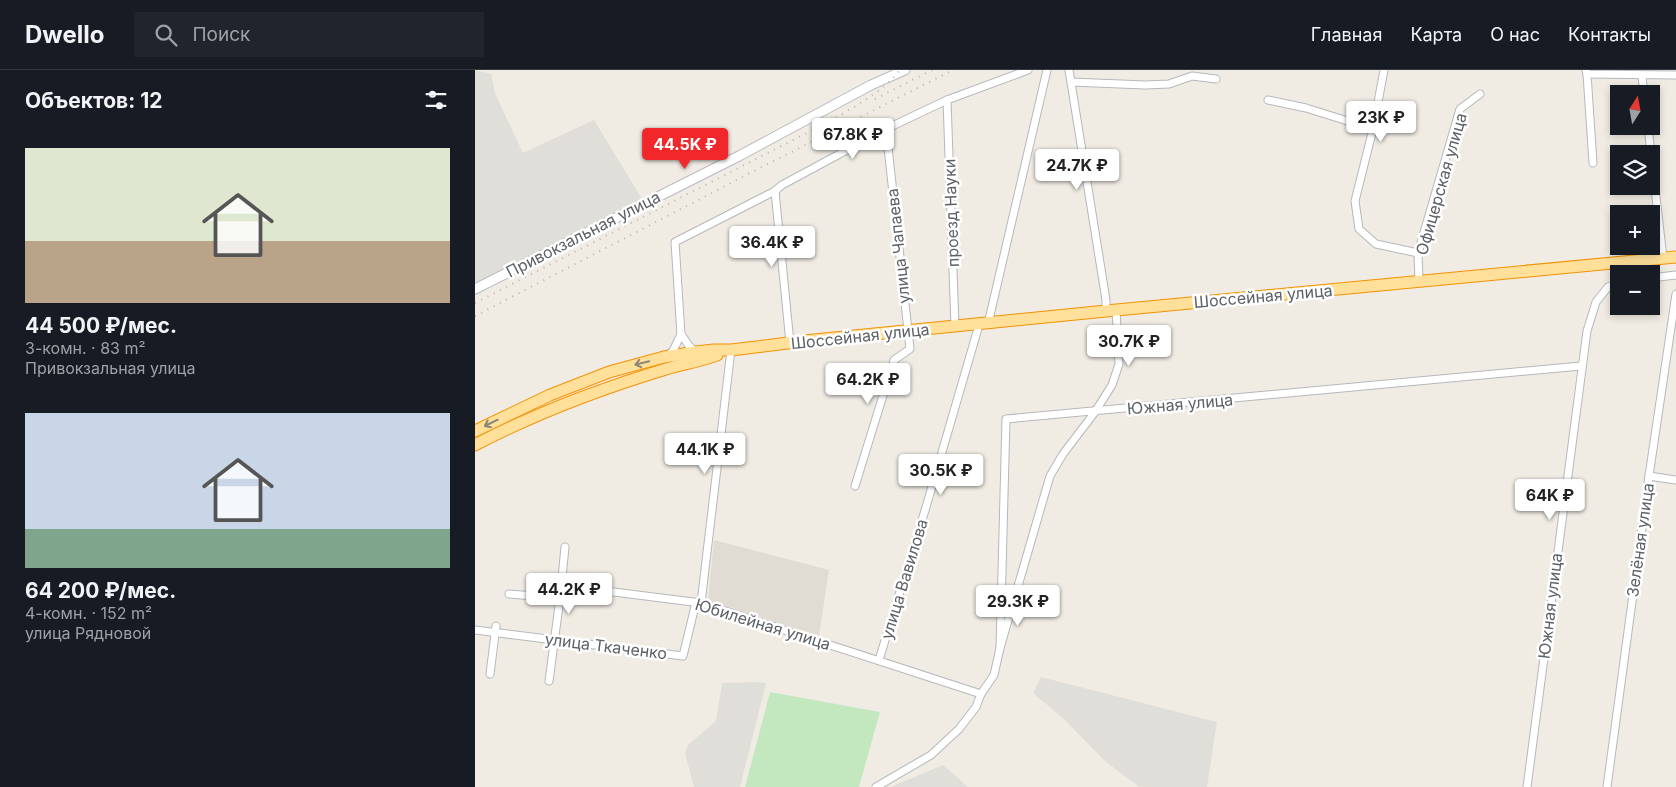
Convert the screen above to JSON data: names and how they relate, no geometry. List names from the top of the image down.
{
  "streets": {
    "highway": ["Шоссейная улица"],
    "main road": ["Привокзальная улица"],
    "street": [
      "Офицерская улица",
      "проезд Науки",
      "улица Чапаева",
      "Южная улица",
      "Зелёная улица",
      "улица Вавилова",
      "Юбилейная улица",
      "улица Ткаченко"
    ]
  },
  "crossings": [
    ["Офицерская улица", "Шоссейная улица"],
    ["проезд Науки", "Шоссейная улица"],
    ["улица Чапаева", "Шоссейная улица"],
    ["Шоссейная улица", "улица Вавилова"],
    ["улица Вавилова", "Юбилейная улица"],
    ["Юбилейная улица", "улица Ткаченко"]
  ],
  "north": "top",
  "page": {
    "header": "Dwello",
    "search": "Поиск",
    "nav": [
      "Главная",
      "Карта",
      "О нас",
      "Контакты"
    ],
    "heading": "Объектов: 12",
    "map_buttons": ["+", "−"],
    "price": [
      "23K ₽",
      "67.8K ₽",
      "44.5K ₽",
      "24.7K ₽",
      "36.4K ₽",
      "30.7K ₽",
      "64.2K ₽",
      "44.1K ₽",
      "30.5K ₽",
      "64K ₽",
      "44.2K ₽",
      "29.3K ₽"
    ],
    "list": [
      {
        "name": "44 500 ₽/мес.",
        "note": "3-комн. · 83 m² · Привокзальная улица"
      },
      {
        "name": "64 200 ₽/мес.",
        "note": "4-комн. · 152 m² · улица Рядновой"
      }
    ]
  }
}
